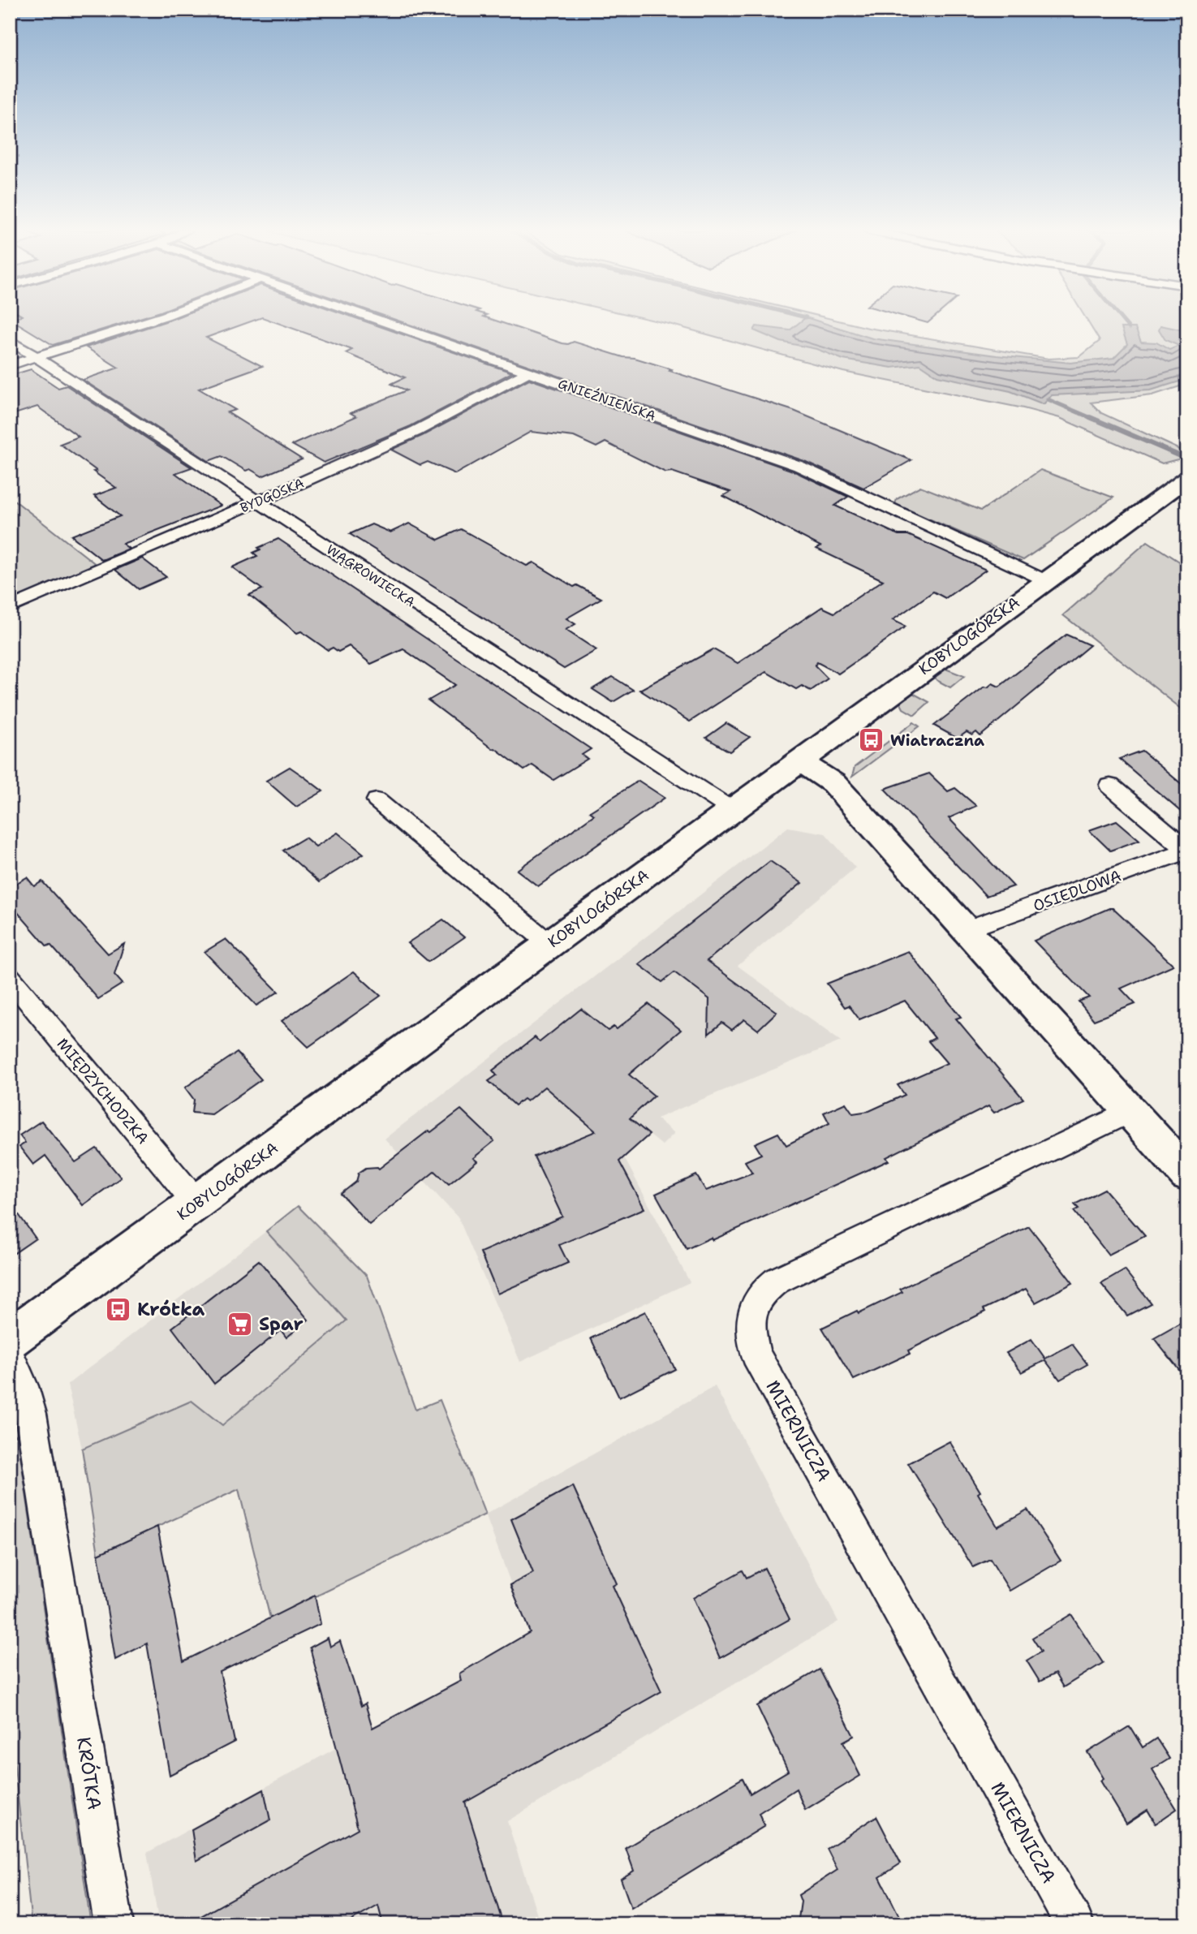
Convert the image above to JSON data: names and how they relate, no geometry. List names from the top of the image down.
{
  "streets": {
    "street": [
      "GNIEŹNIEŃSKA",
      "BYDGOSKA",
      "WĄGROWIECKA",
      "KOBYLOGÓRSKA",
      "OSIEDLOWA",
      "MIĘDZYCHODZKA",
      "MIERNICZA",
      "KRÓTKA"
    ]
  },
  "crossings": [
    ["GNIEŹNIEŃSKA", "BYDGOSKA"],
    ["GNIEŹNIEŃSKA", "KOBYLOGÓRSKA"],
    ["BYDGOSKA", "WĄGROWIECKA"],
    ["WĄGROWIECKA", "KOBYLOGÓRSKA"],
    ["KOBYLOGÓRSKA", "MIĘDZYCHODZKA"]
  ],
  "places": {
    "bus stop": ["Wiatraczna", "Krótka"],
    "supermarket": ["Spar"]
  }
}
